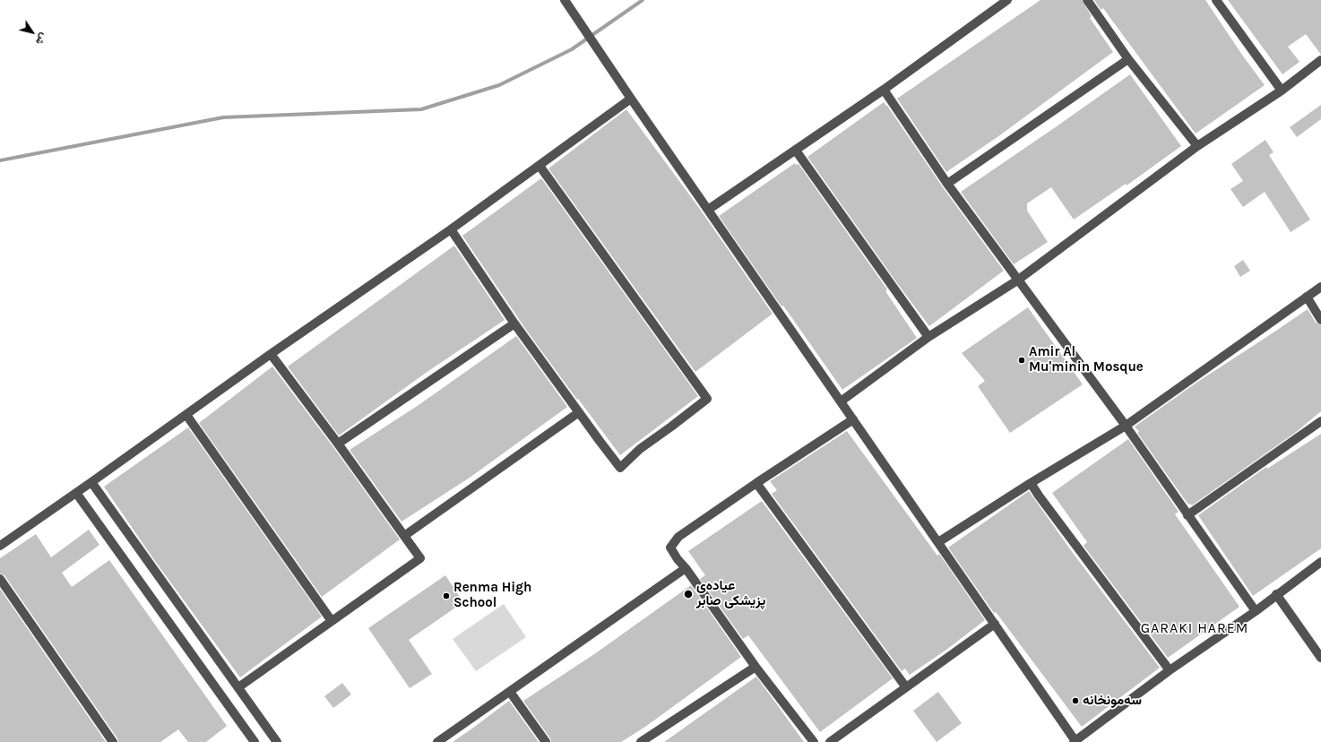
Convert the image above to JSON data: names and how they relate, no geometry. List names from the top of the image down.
{
  "districts": ["GARAKI HAREM"],
  "places": [
    "Amir Al Mu'minin Mosque",
    "عیادەی پزیشکی صابر",
    "Renma High School",
    "سەمونخانە"
  ],
  "north": "bottom right"
}
